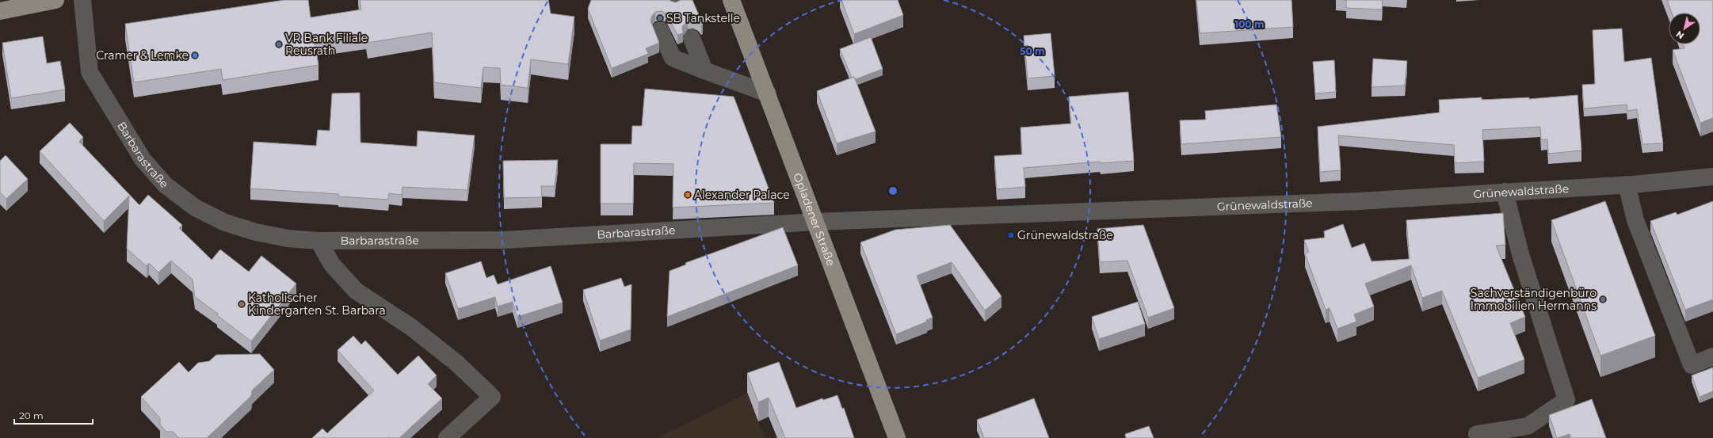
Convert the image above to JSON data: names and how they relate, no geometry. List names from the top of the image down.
{
  "streets": {
    "main road": ["Opladener Straße"],
    "street": ["Barbarastraße", "Grünewaldstraße"]
  },
  "crossings": [
    ["Barbarastraße", "Grünewaldstraße"],
    ["Barbarastraße", "Opladener Straße"],
    ["Grünewaldstraße", "Opladener Straße"]
  ],
  "places": {
    "other": [
      "SB Tankstelle",
      "VR Bank Filiale Reusrath",
      "Cramer & Lemke",
      "Alexander Palace",
      "Sachverständigenbüro Immobilien Hermanns",
      "Katholischer Kindergarten St. Barbara"
    ],
    "transit": ["Grünewaldstraße"]
  },
  "scale_bar": "20 m",
  "north": "bottom left",
  "rings": ["100 m", "50 m"]
}
